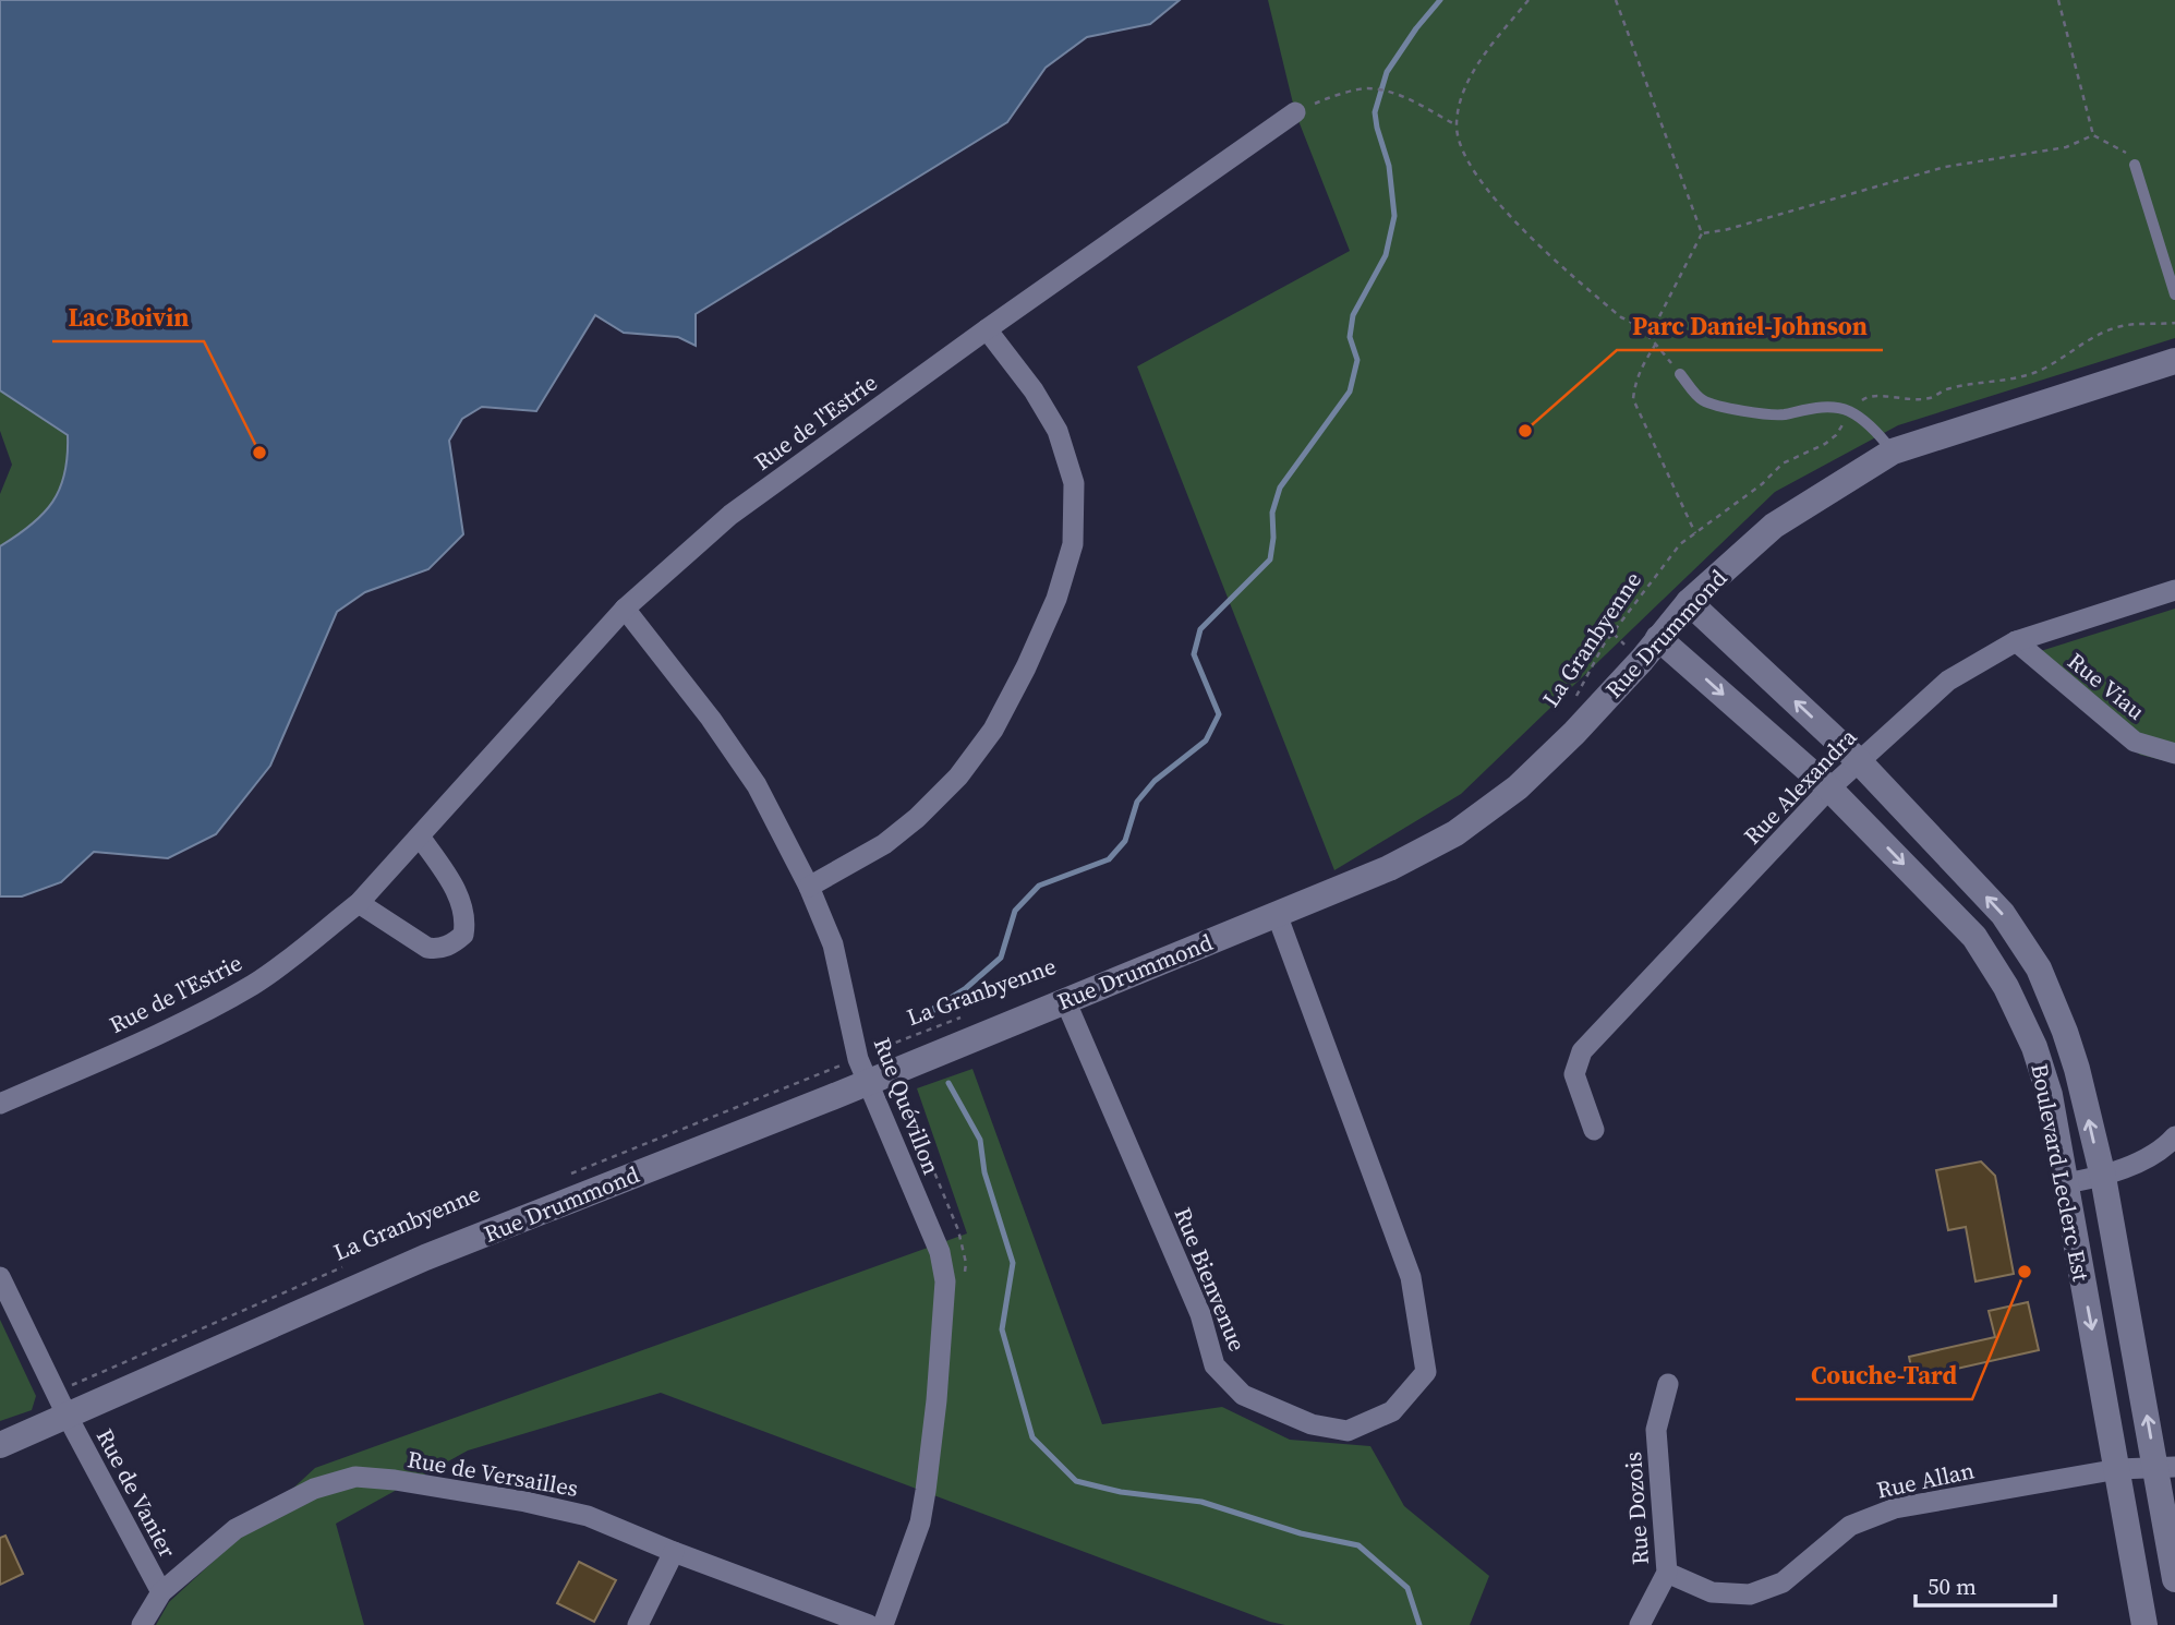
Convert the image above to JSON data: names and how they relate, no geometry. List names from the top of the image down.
{
  "streets": {
    "street": [
      "Rue de l'Estrie",
      "Rue Drummond",
      "Rue Viau",
      "Rue Alexandra",
      "Rue Quévillon",
      "Boulevard Leclerc Est",
      "Rue Bienvenue",
      "Rue de Versailles",
      "Rue Allan",
      "Rue de Vanier",
      "Rue Dozois"
    ],
    "path": ["La Granbyenne"]
  },
  "crossings": [
    ["Rue de l'Estrie", "Rue Quévillon"],
    ["Rue Drummond", "La Granbyenne"],
    ["Rue Drummond", "Rue Quévillon"],
    ["Rue Drummond", "Boulevard Leclerc Est"],
    ["Rue Drummond", "Rue Bienvenue"],
    ["Rue Drummond", "Rue de Vanier"],
    ["La Granbyenne", "Rue Quévillon"],
    ["Rue Viau", "Rue Alexandra"],
    ["Rue Alexandra", "Boulevard Leclerc Est"],
    ["Boulevard Leclerc Est", "Rue Allan"],
    ["Rue de Versailles", "Rue de Vanier"],
    ["Rue Allan", "Rue Dozois"]
  ],
  "places": ["Parc Daniel-Johnson", "Lac Boivin", "Couche-Tard"],
  "scale_bar": "50 m"
}
